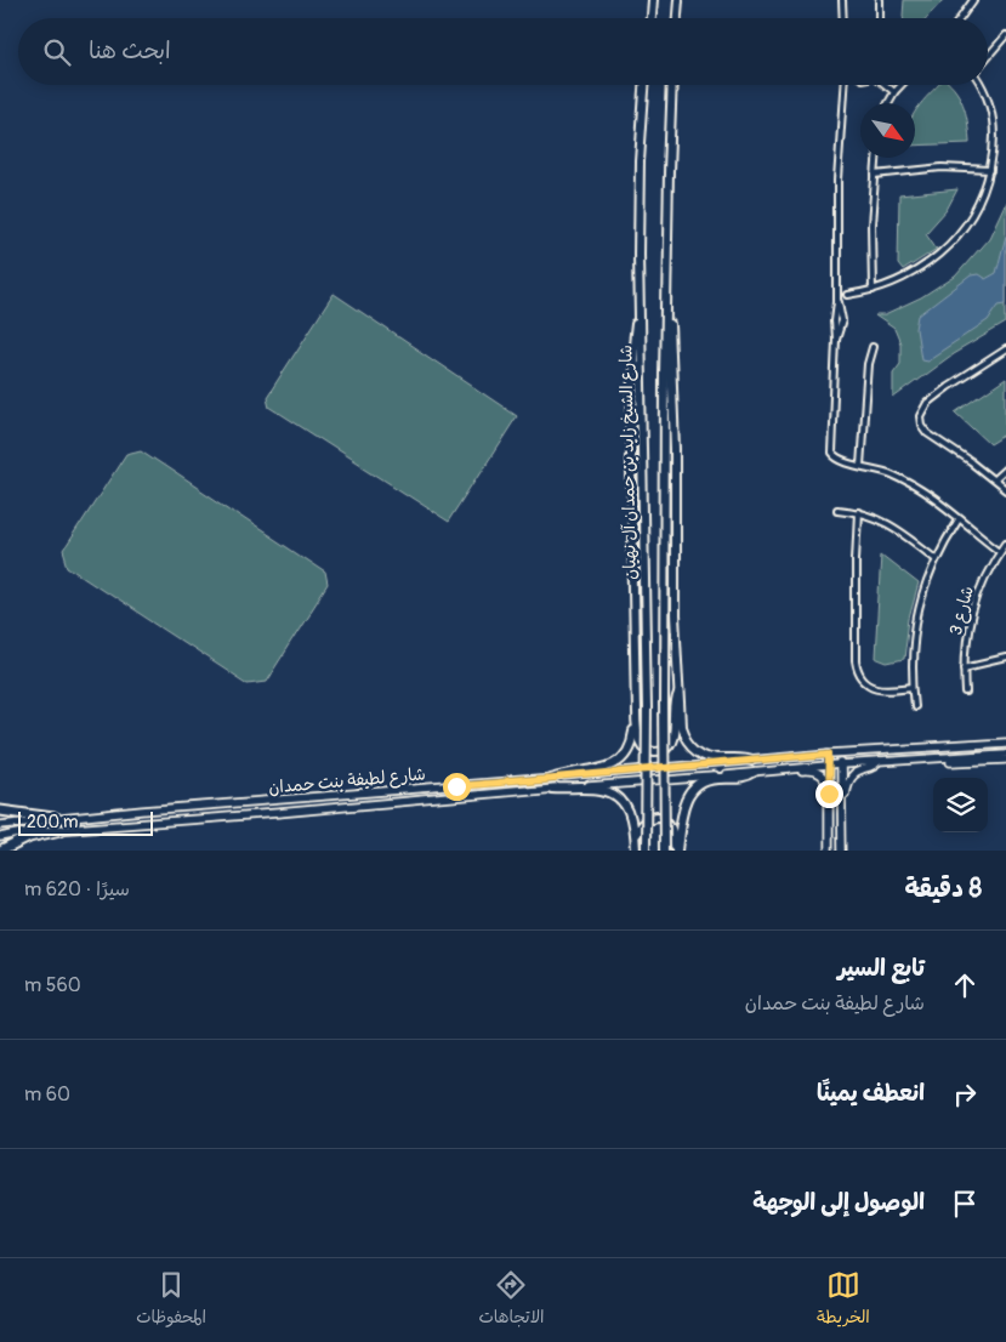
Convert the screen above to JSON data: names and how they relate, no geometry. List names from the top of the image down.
{
  "streets": {
    "main road": ["شارع الشيخ زايد بن حمدان آل نهيان", "شارع لطيفة بنت حمدان"],
    "street": ["شارع 3"]
  },
  "scale_bar": "200 m",
  "north": "bottom right",
  "page": {
    "search": "ابحث هنا",
    "scale": "200 m",
    "heading": ["8 دقيقة", "سيرًا · 620 m"],
    "list": [
      ["تابع السير", "شارع لطيفة بنت حمدان", "560 m"],
      ["انعطف يمينًا", "60 m"],
      "الوصول إلى الوجهة"
    ],
    "nav": ["الخريطة", "الاتجاهات", "المحفوظات"]
  }
}
